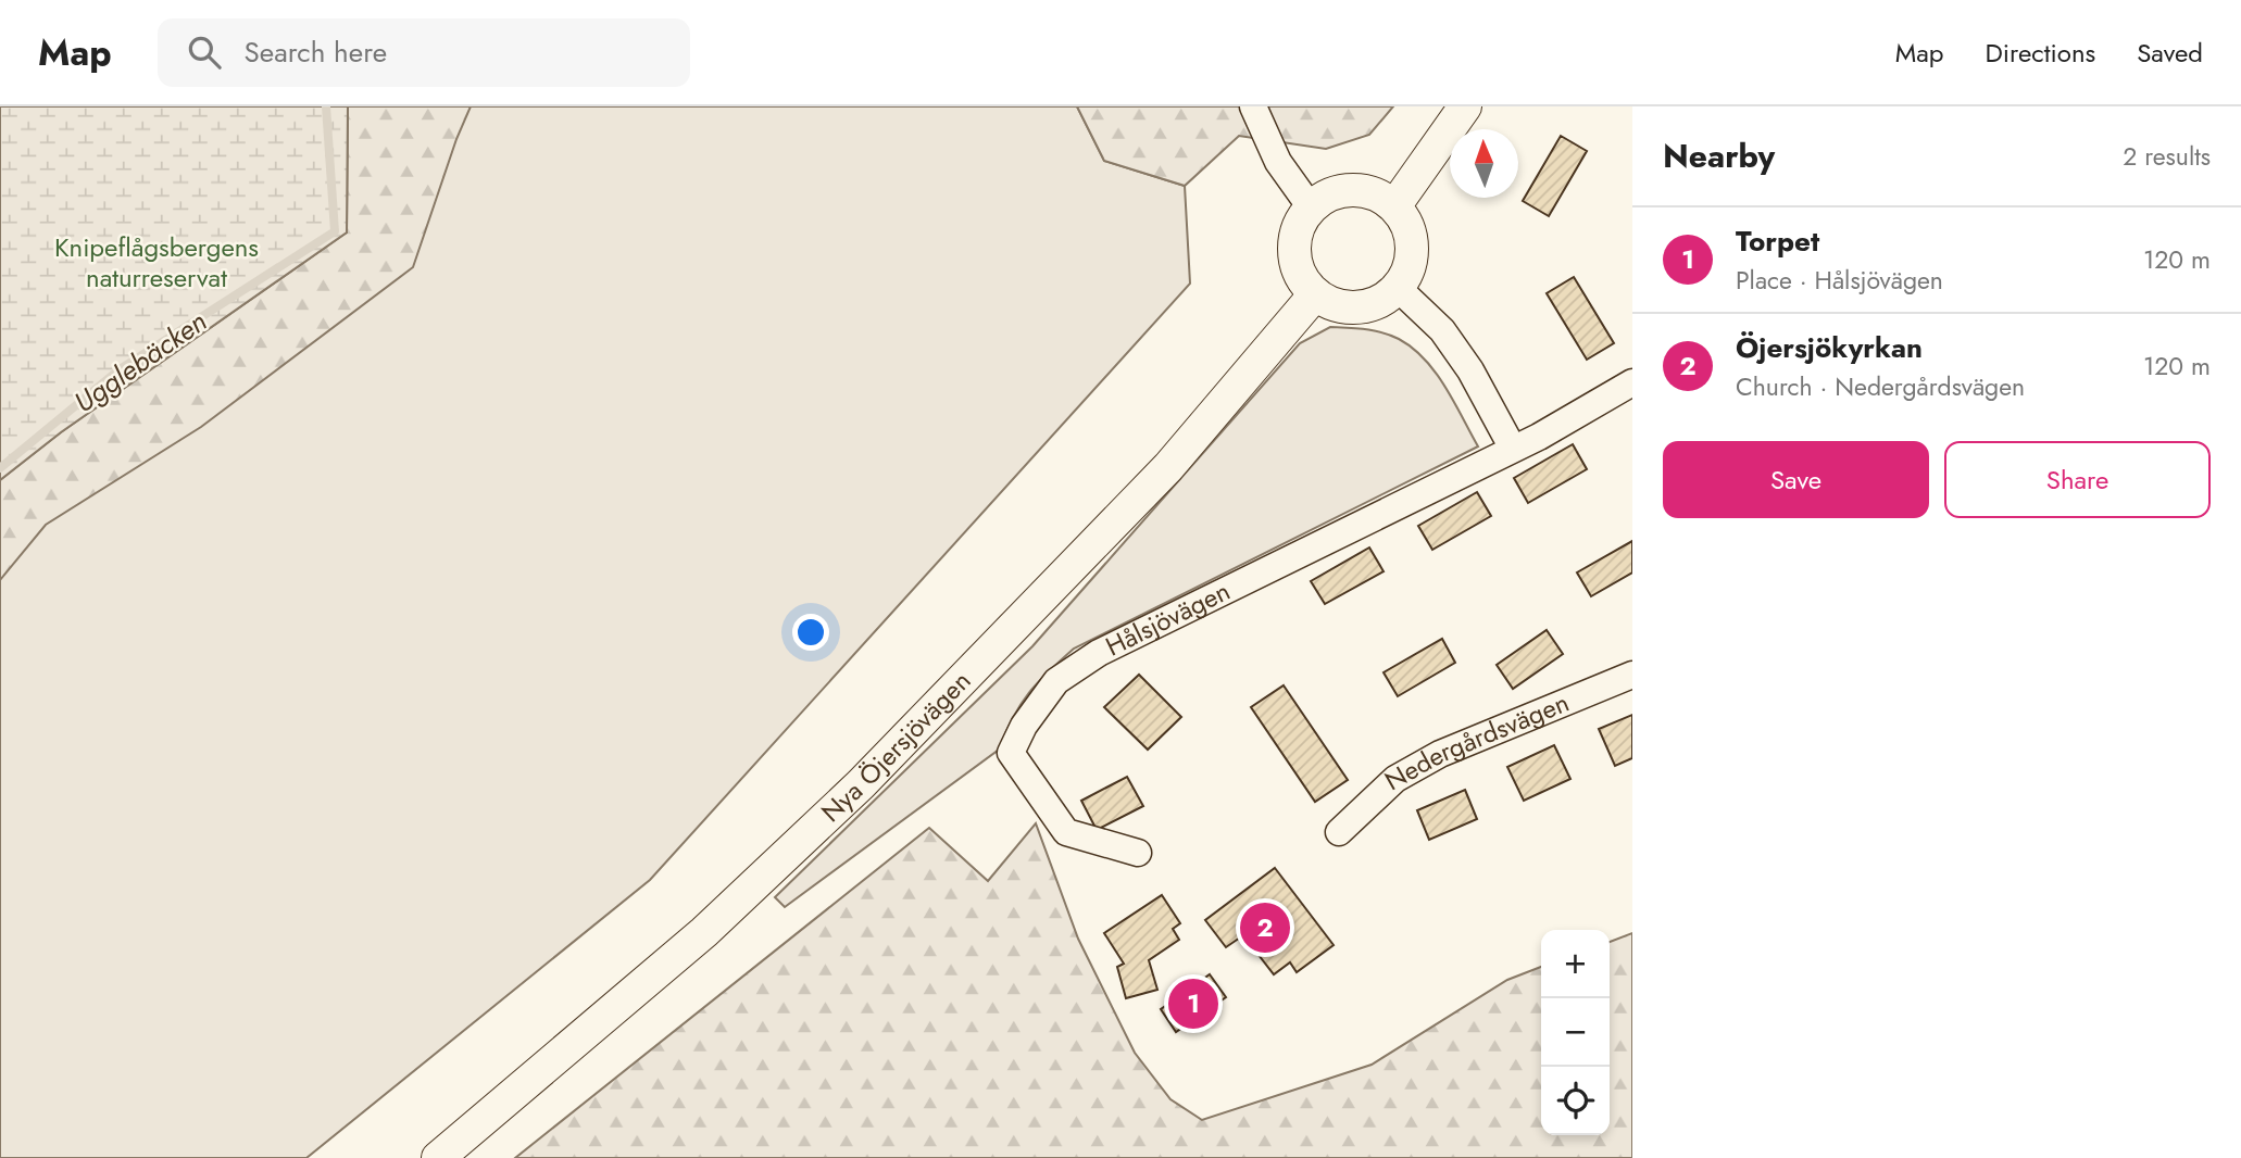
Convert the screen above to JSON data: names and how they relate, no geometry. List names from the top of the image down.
{
  "streets": {
    "street": ["Hålsjövägen", "Nya Öjersjövägen", "Nedergårdsvägen"]
  },
  "water": ["Ugglebäcken"],
  "parks": ["Knipeflågsbergens naturreservat"],
  "north": "top",
  "page": {
    "header": "Map",
    "search": "Search here",
    "nav": ["Map", "Directions", "Saved"],
    "heading": ["Nearby", "2 results"],
    "list": [
      {
        "mark": "1",
        "name": "Torpet",
        "note": "Place · Hålsjövägen",
        "value": "120 m"
      },
      {
        "mark": "2",
        "name": "Öjersjökyrkan",
        "note": "Church · Nedergårdsvägen",
        "value": "120 m"
      }
    ],
    "buttons": ["Save", "Share"],
    "pins": ["2", "1"],
    "map_buttons": ["+", "−"]
  }
}
